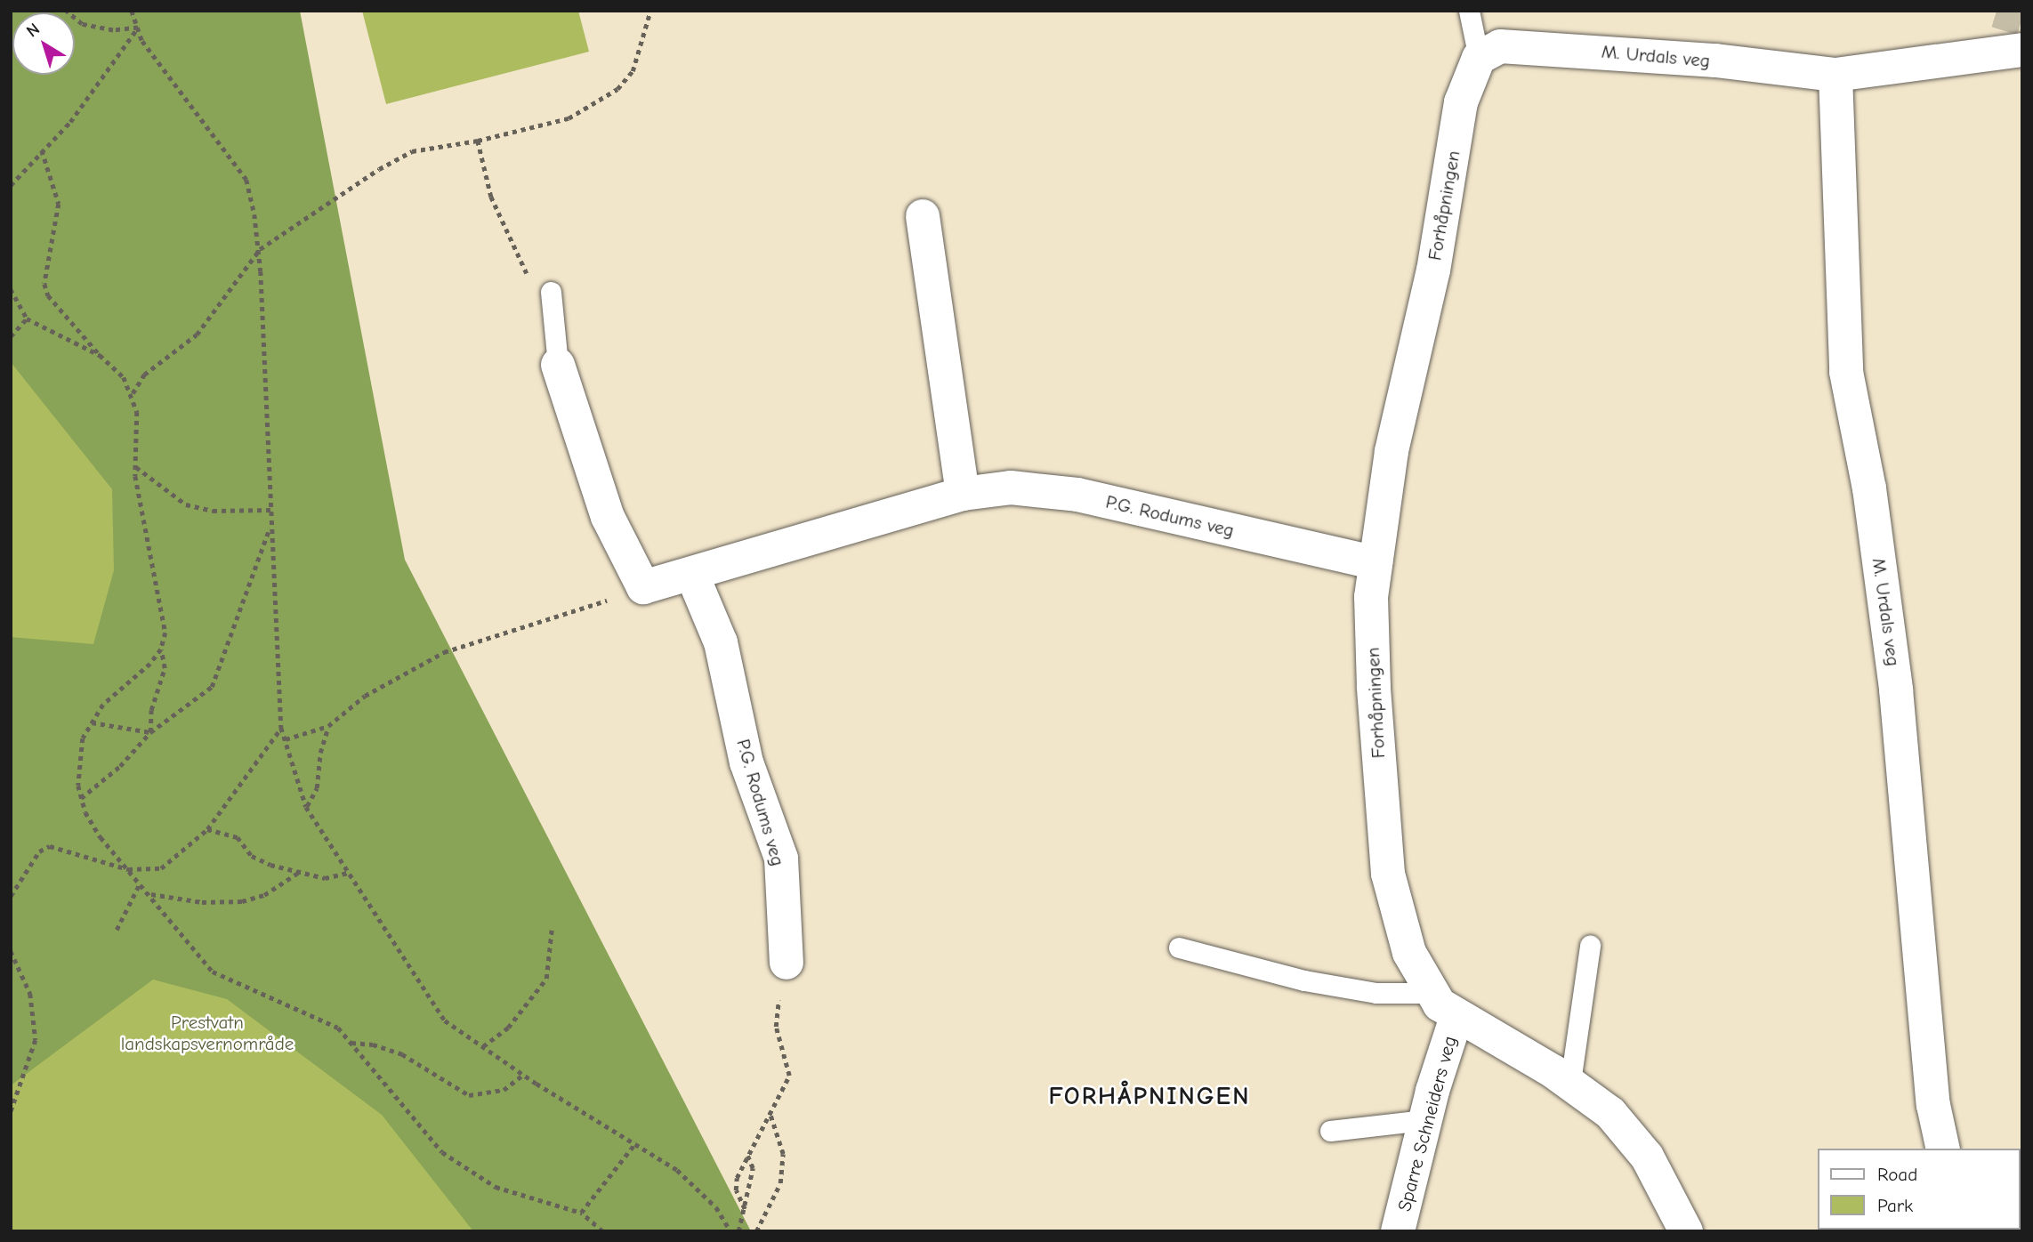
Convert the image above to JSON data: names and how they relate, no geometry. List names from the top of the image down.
{
  "streets": {
    "street": [
      "M. Urdals veg",
      "Forhåpningen",
      "P.G. Rodums veg",
      "Sparre Schneiders veg"
    ]
  },
  "crossings": [
    ["M. Urdals veg", "Forhåpningen"],
    ["Forhåpningen", "P.G. Rodums veg"],
    ["Forhåpningen", "Sparre Schneiders veg"]
  ],
  "districts": ["FORHÅPNINGEN"],
  "parks": ["Prestvatn landskapsvernområde"],
  "legend": ["Road", "Park"],
  "north": "top left"
}
